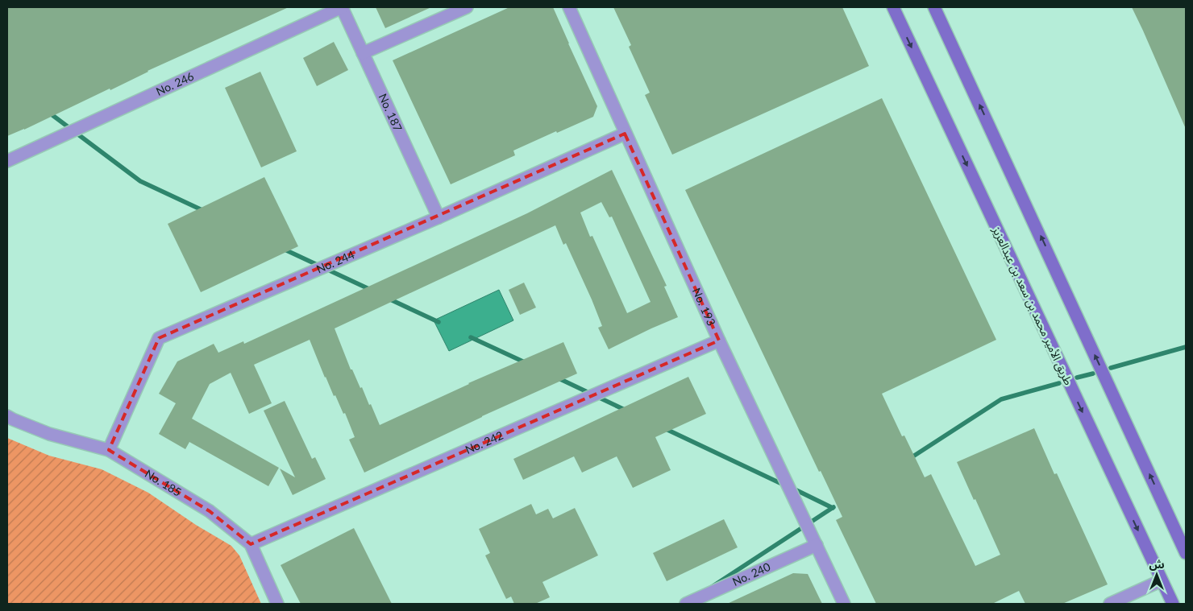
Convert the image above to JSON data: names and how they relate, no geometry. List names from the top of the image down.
{
  "streets": {
    "main road": ["طريق الأمير محمد بن سعد بن عبدالعزيز"],
    "street": [
      "No. 246",
      "No. 187",
      "No. 244",
      "No. 193",
      "No. 242",
      "No. 185",
      "No. 240"
    ]
  },
  "crossings": [
    ["No. 246", "No. 187"],
    ["No. 187", "No. 244"],
    ["No. 244", "No. 193"],
    ["No. 244", "No. 185"],
    ["No. 193", "No. 242"],
    ["No. 193", "No. 240"],
    ["No. 242", "No. 185"]
  ],
  "north": "top"
}
